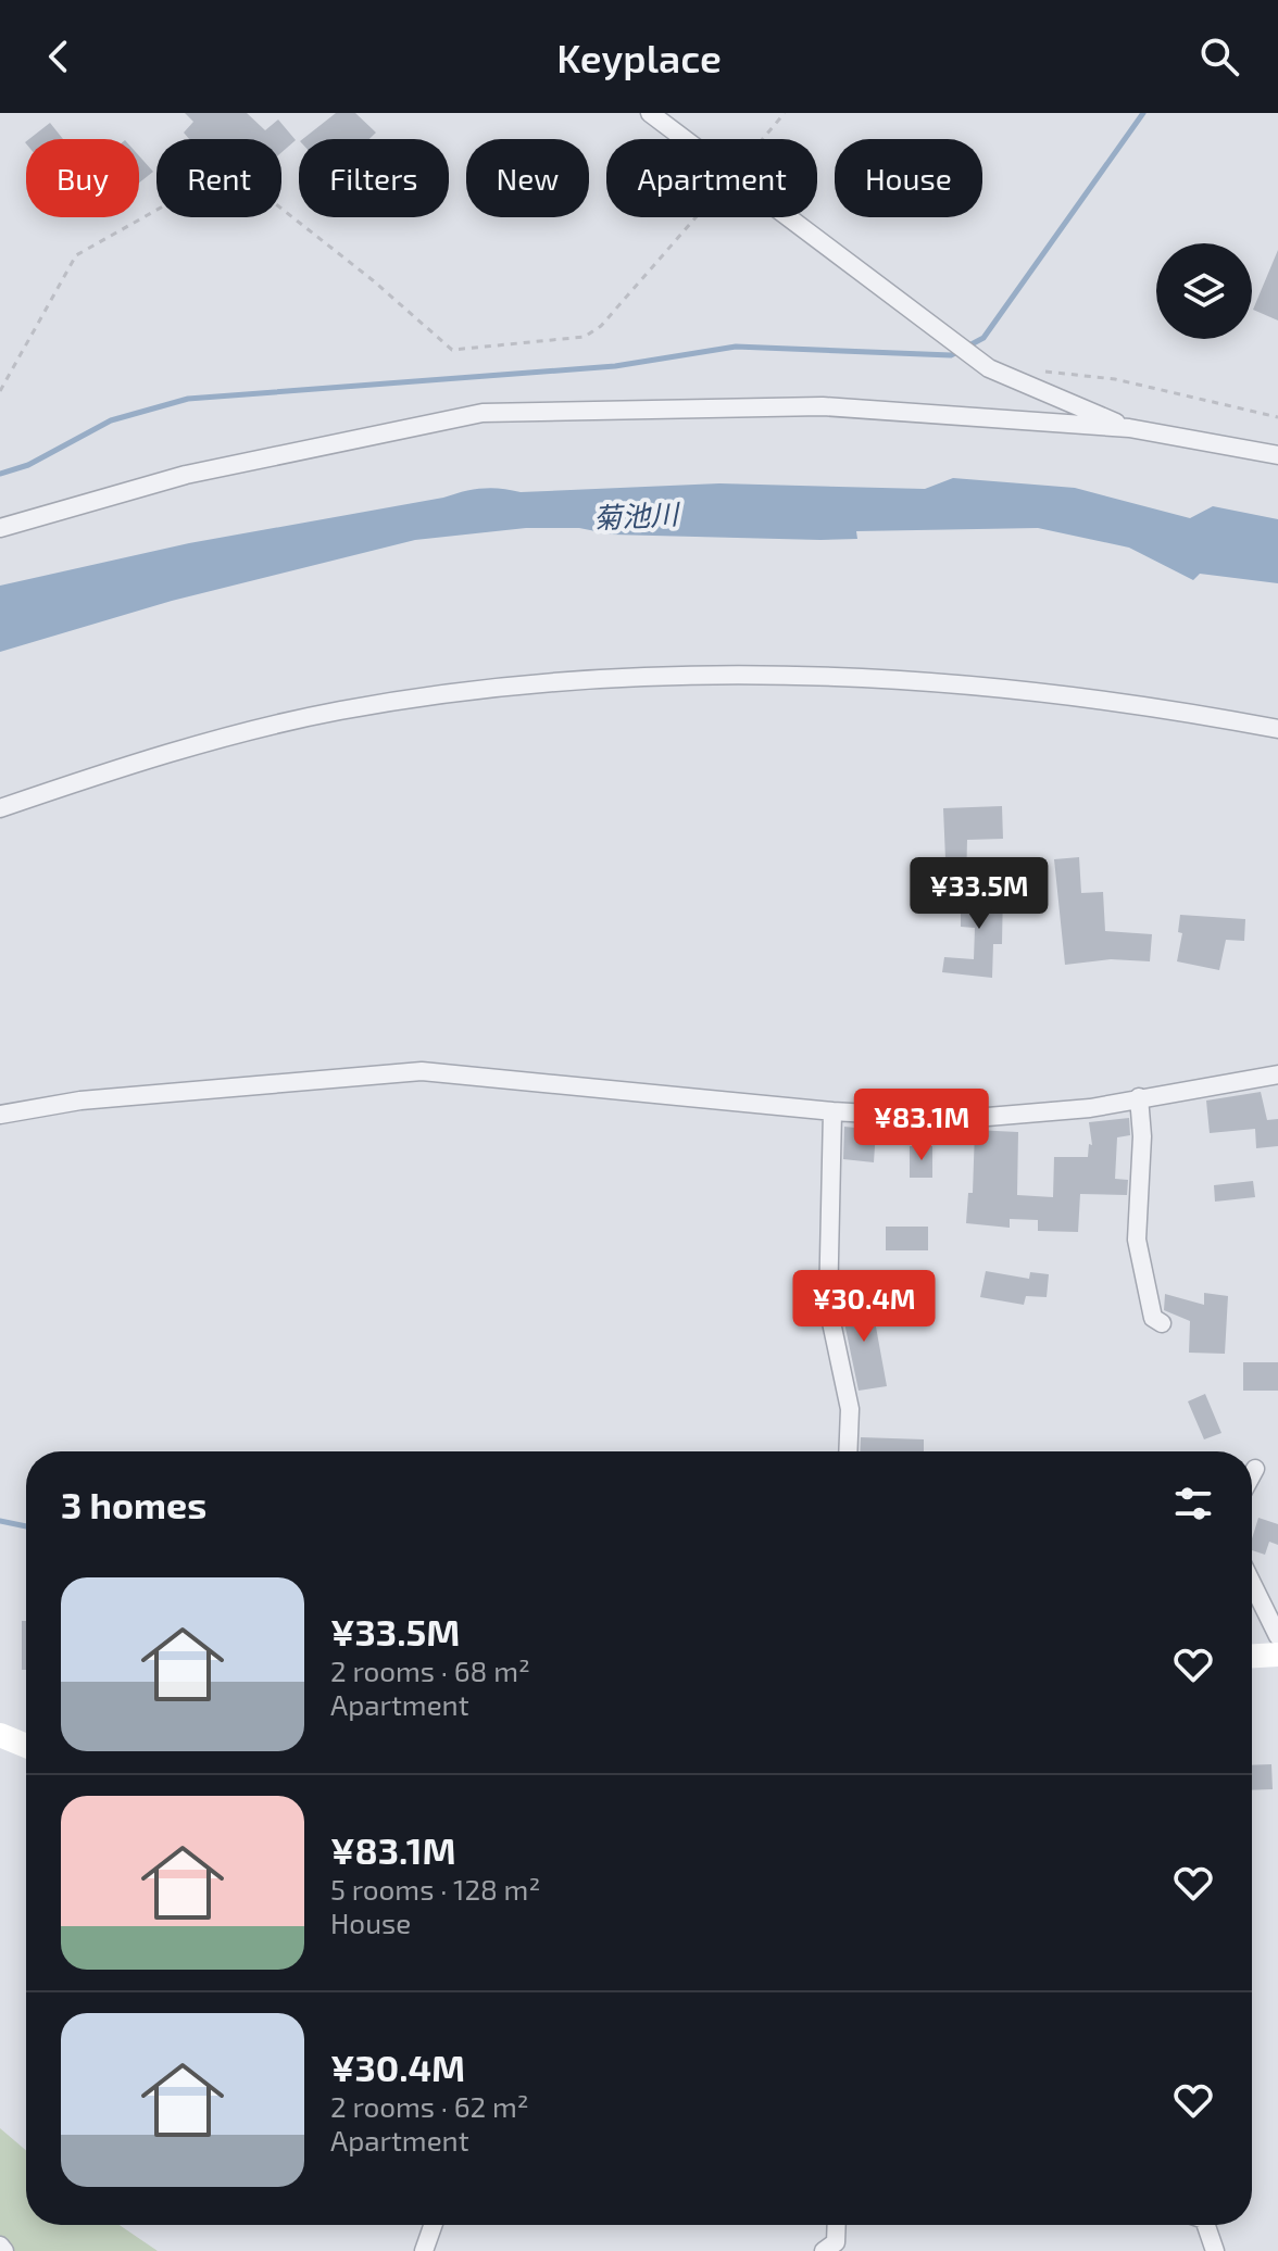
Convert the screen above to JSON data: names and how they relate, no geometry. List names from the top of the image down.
{
  "water": ["菊池川"],
  "page": {
    "header": "Keyplace",
    "chip": [
      "Buy",
      "Rent",
      "Filters",
      "New",
      "Apartment",
      "House"
    ],
    "price": ["¥33.5M", "¥83.1M", "¥30.4M"],
    "heading": "3 homes",
    "list": [
      {
        "name": "¥33.5M",
        "note": "2 rooms · 68 m² · Apartment"
      },
      {
        "name": "¥83.1M",
        "note": "5 rooms · 128 m² · House"
      },
      {
        "name": "¥30.4M",
        "note": "2 rooms · 62 m² · Apartment"
      }
    ]
  }
}
